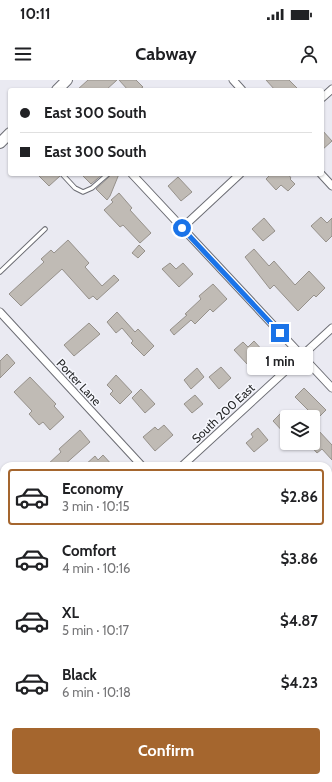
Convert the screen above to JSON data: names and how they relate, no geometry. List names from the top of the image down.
{
  "streets": {
    "street": ["Porter Lane", "South 200 East"]
  },
  "page": {
    "status": "10:11",
    "header": "Cabway",
    "banner": ["East 300 South", "East 300 South"],
    "bubble": "1 min",
    "list": [
      {
        "name": "Economy",
        "note": "3 min · 10:15",
        "value": "$2.86"
      },
      {
        "name": "Comfort",
        "note": "4 min · 10:16",
        "value": "$3.86"
      },
      {
        "name": "XL",
        "note": "5 min · 10:17",
        "value": "$4.87"
      },
      {
        "name": "Black",
        "note": "6 min · 10:18",
        "value": "$4.23"
      }
    ],
    "buttons": "Confirm"
  }
}
